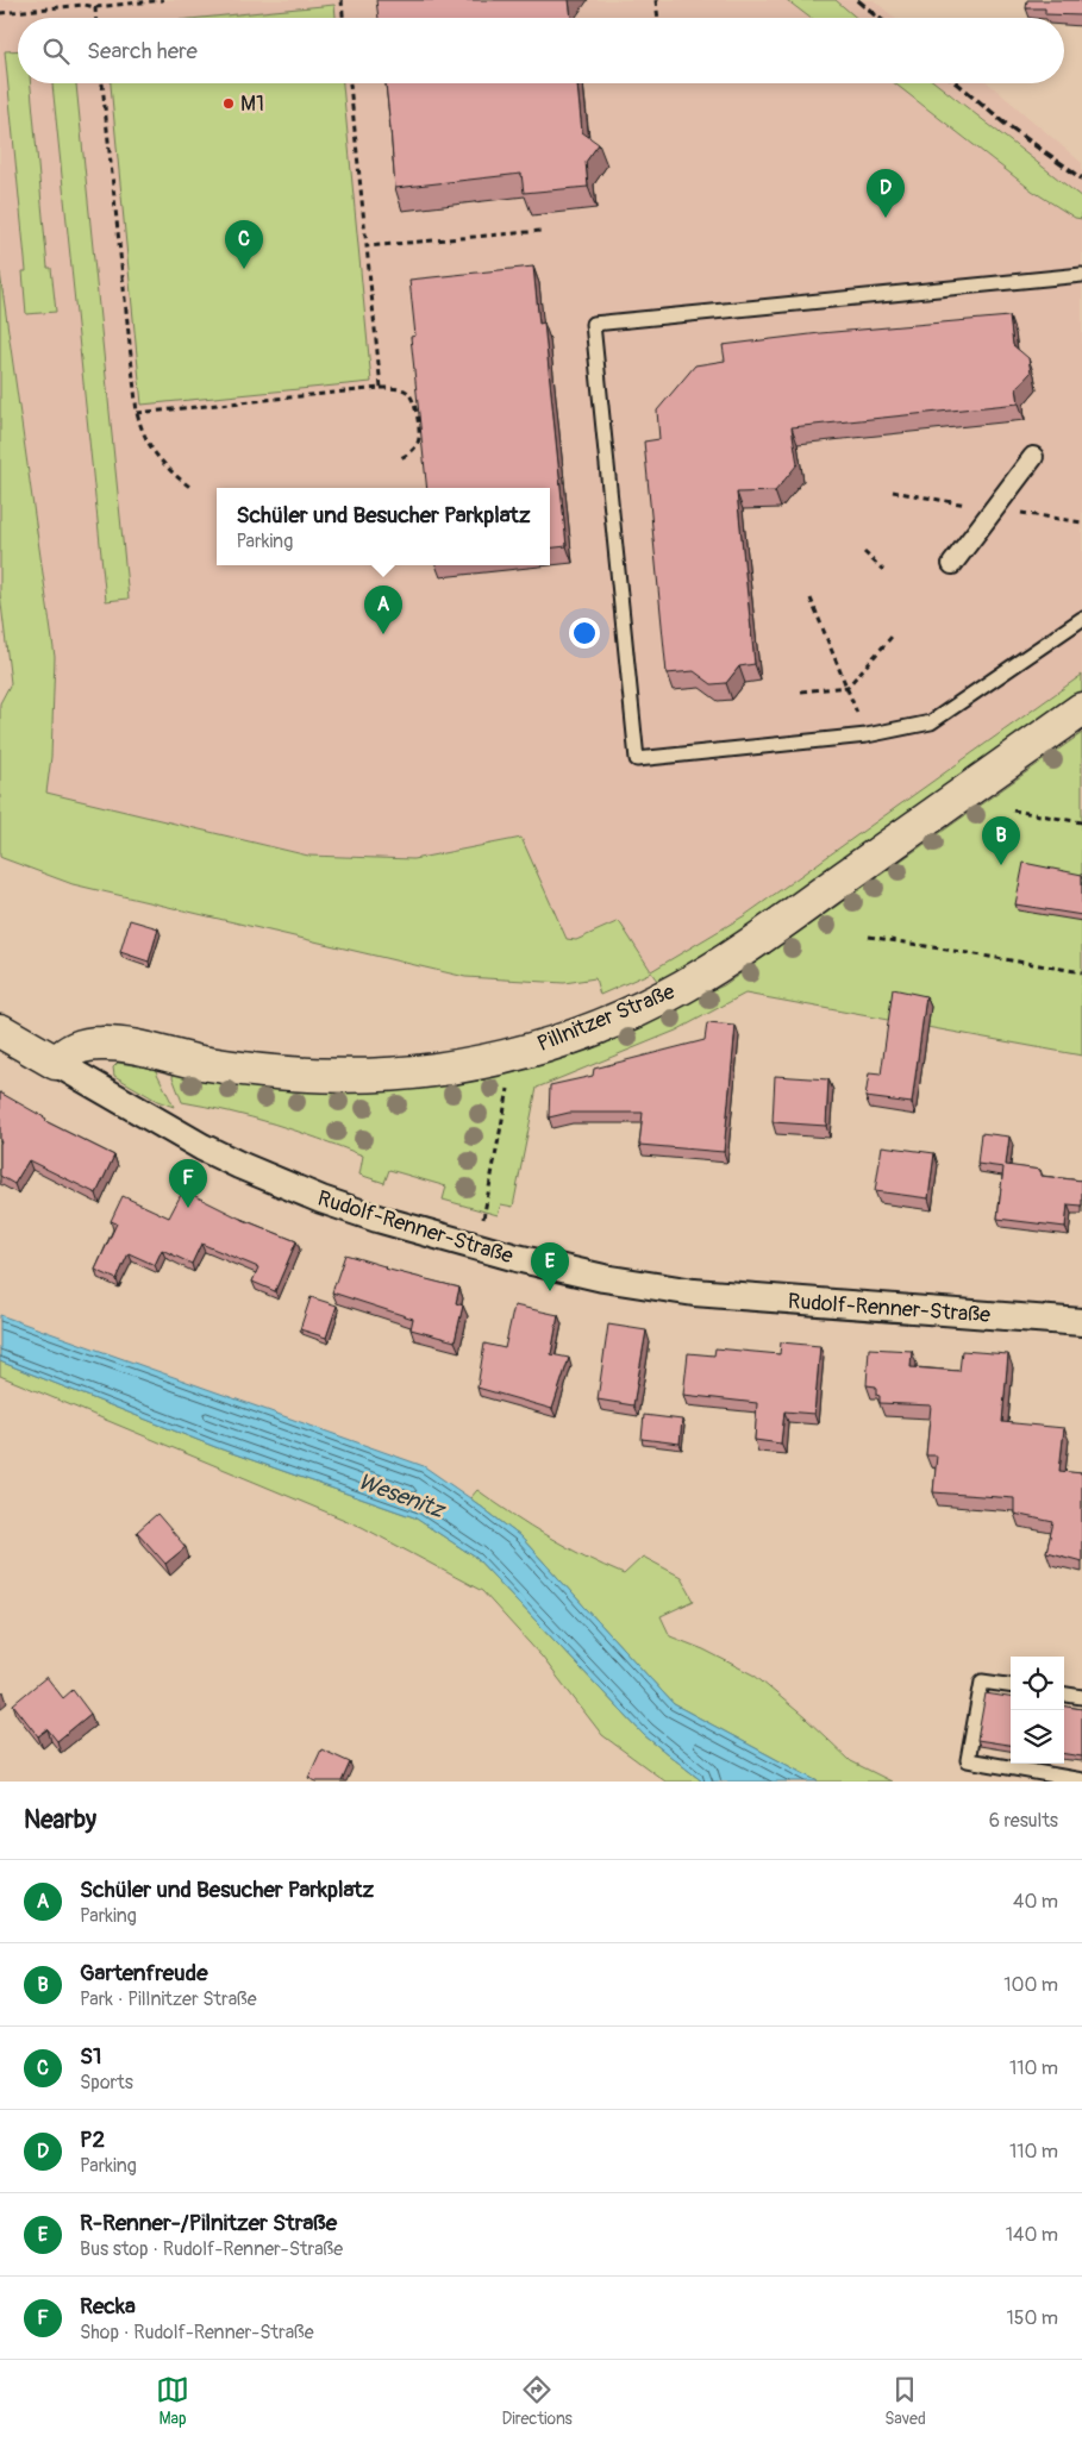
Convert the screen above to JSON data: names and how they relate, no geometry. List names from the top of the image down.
{
  "streets": {
    "street": ["Pillnitzer Straße", "Rudolf-Renner-Straße"]
  },
  "crossings": [
    ["Pillnitzer Straße", "Rudolf-Renner-Straße"]
  ],
  "water": ["Wesenitz"],
  "places": ["M1"],
  "page": {
    "search": "Search here",
    "pins": [
      "D",
      "C",
      "A",
      "B",
      "F",
      "E"
    ],
    "popup": ["Schüler und Besucher Parkplatz", "Parking"],
    "heading": ["Nearby", "6 results"],
    "list": [
      {
        "mark": "A",
        "name": "Schüler und Besucher Parkplatz",
        "note": "Parking",
        "value": "40 m"
      },
      {
        "mark": "B",
        "name": "Gartenfreude",
        "note": "Park · Pillnitzer Straße",
        "value": "100 m"
      },
      {
        "mark": "C",
        "name": "S1",
        "note": "Sports",
        "value": "110 m"
      },
      {
        "mark": "D",
        "name": "P2",
        "note": "Parking",
        "value": "110 m"
      },
      {
        "mark": "E",
        "name": "R-Renner-/Pilnitzer Straße",
        "note": "Bus stop · Rudolf-Renner-Straße",
        "value": "140 m"
      },
      {
        "mark": "F",
        "name": "Recka",
        "note": "Shop · Rudolf-Renner-Straße",
        "value": "150 m"
      }
    ],
    "nav": ["Map", "Directions", "Saved"]
  }
}
